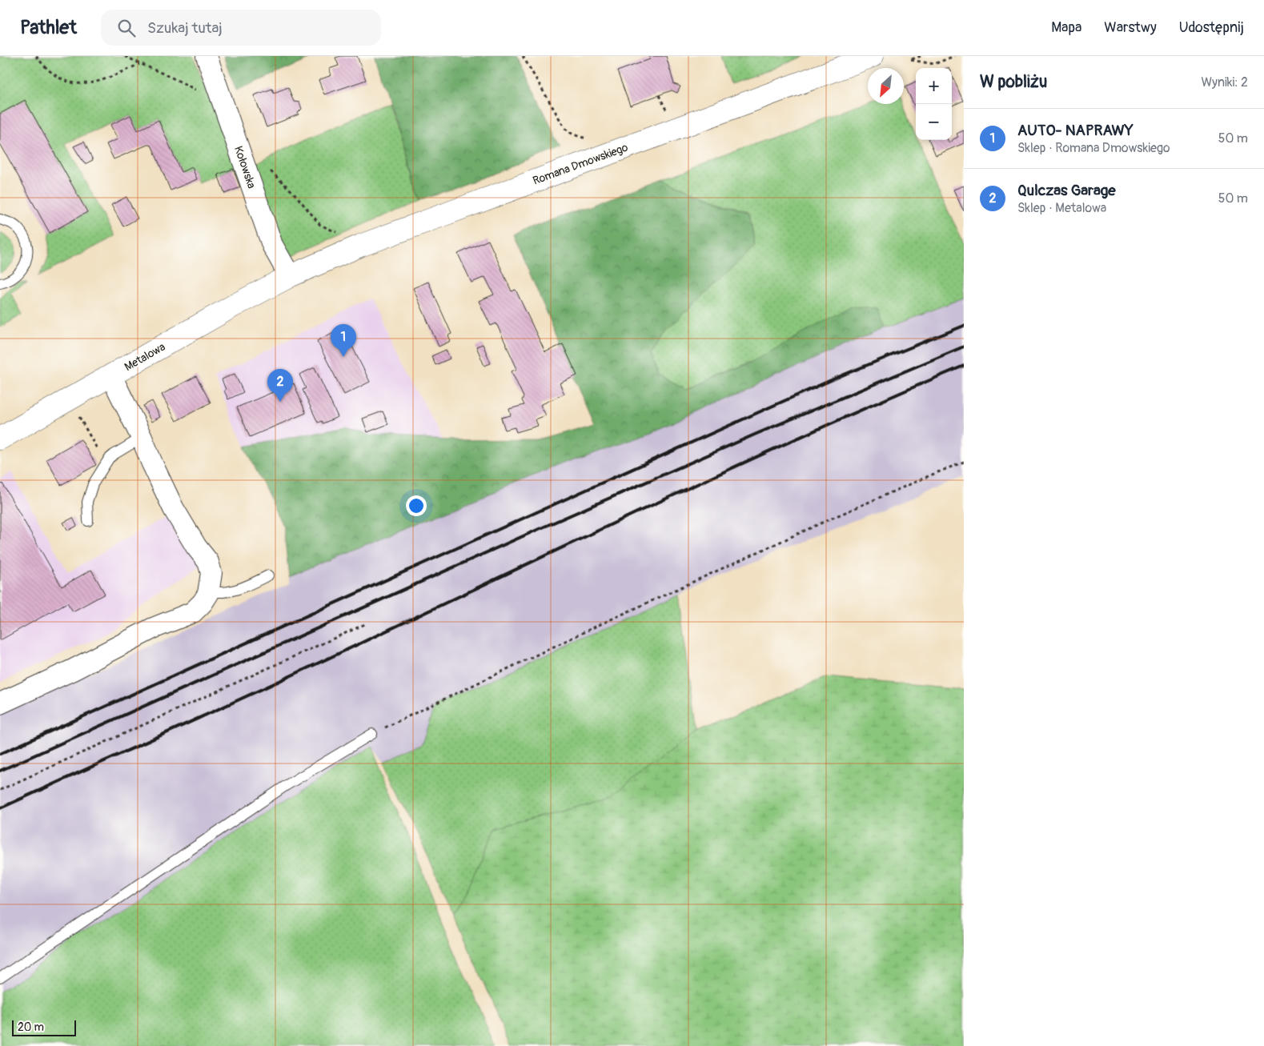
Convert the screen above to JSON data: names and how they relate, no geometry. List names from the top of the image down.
{
  "streets": {
    "main road": ["Romana Dmowskiego", "Metalowa"],
    "street": ["Kołowska"]
  },
  "crossings": [
    ["Romana Dmowskiego", "Kołowska"],
    ["Romana Dmowskiego", "Metalowa"],
    ["Kołowska", "Metalowa"]
  ],
  "scale_bar": "20 m",
  "north": "bottom left",
  "page": {
    "header": "Pathlet",
    "search": "Szukaj tutaj",
    "nav": ["Mapa", "Warstwy", "Udostępnij"],
    "heading": ["W pobliżu", "Wyniki: 2"],
    "map_buttons": ["+", "−"],
    "list": [
      {
        "mark": "1",
        "name": "AUTO- NAPRAWY",
        "note": "Sklep · Romana Dmowskiego",
        "value": "50 m"
      },
      {
        "mark": "2",
        "name": "Qulczas Garage",
        "note": "Sklep · Metalowa",
        "value": "50 m"
      }
    ],
    "pins": ["1", "2"],
    "scale": "20 m"
  }
}
